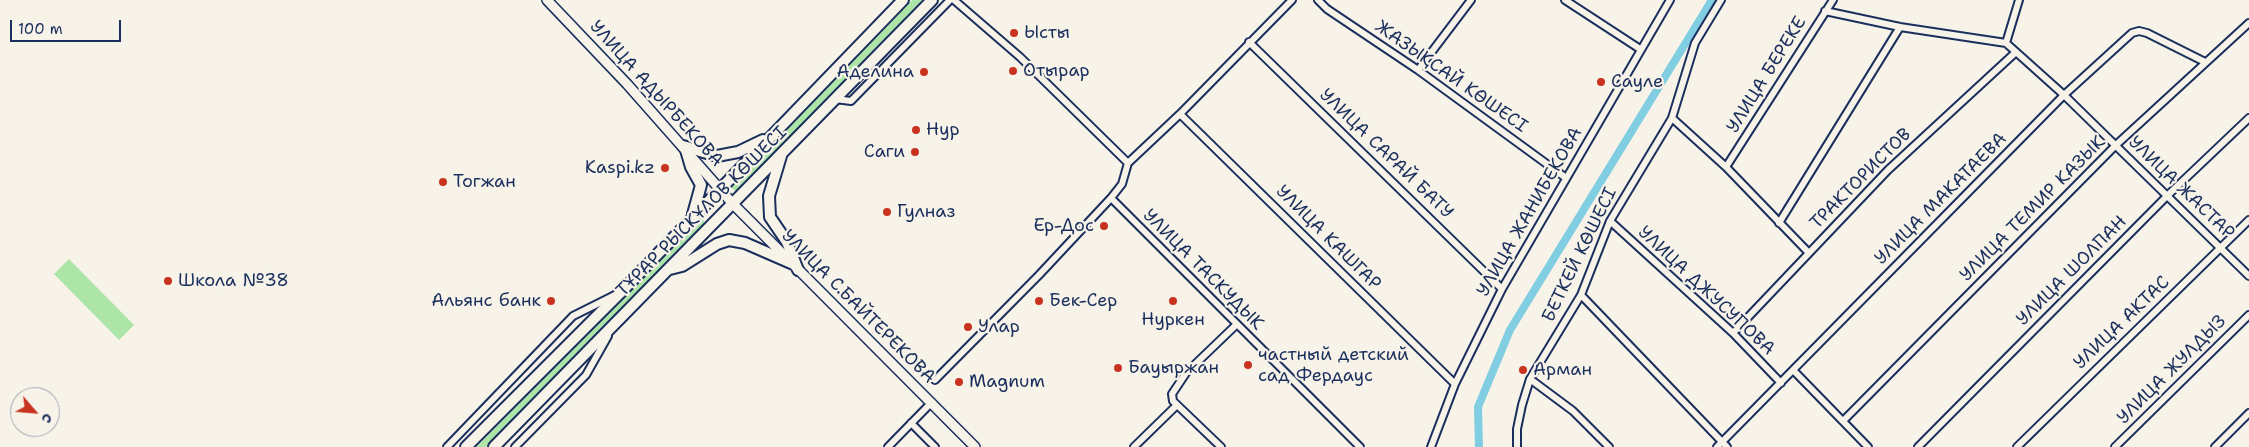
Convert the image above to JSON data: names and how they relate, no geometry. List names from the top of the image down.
{
  "streets": {
    "main road": ["УЛИЦА АДЫРБЕКОВА", "ТҰРАР РЫСКҰЛОВ КӨШЕСІ", "УЛИЦА С.БАЙТЕРЕКОВА"],
    "street": [
      "УЛИЦА БЕРЕКЕ",
      "ЖАЗЫҚСАЙ КӨШЕСІ",
      "УЛИЦА САРАЙ БАТУ",
      "ТРАКТОРИСТОВ",
      "УЛИЦА ЖАСТАР",
      "УЛИЦА МАКАТАЕВА",
      "УЛИЦА ТЕМИР КАЗЫК",
      "УЛИЦА ЖАНИБЕКОВА",
      "УЛИЦА КАШГАР",
      "БЕТКЕЙ КӨШЕСІ",
      "УЛИЦА ТАСКУДЫК",
      "УЛИЦА ШОЛПАН",
      "УЛИЦА ДЖУСУПОВА",
      "УЛИЦА АКТАС",
      "УЛИЦА ЖУЛДЫЗ"
    ]
  },
  "crossings": [
    ["ЖАЗЫҚСАЙ КӨШЕСІ", "УЛИЦА ЖАНИБЕКОВА"],
    ["УЛИЦА АДЫРБЕКОВА", "УЛИЦА С.БАЙТЕРЕКОВА"],
    ["УЛИЦА САРАЙ БАТУ", "УЛИЦА ЖАНИБЕКОВА"],
    ["ТРАКТОРИСТОВ", "УЛИЦА ЖАСТАР"],
    ["ТРАКТОРИСТОВ", "УЛИЦА ДЖУСУПОВА"],
    ["УЛИЦА ЖАСТАР", "УЛИЦА МАКАТАЕВА"],
    ["УЛИЦА ЖАСТАР", "УЛИЦА ТЕМИР КАЗЫК"],
    ["УЛИЦА ЖАСТАР", "УЛИЦА ШОЛПАН"],
    ["УЛИЦА ЖАСТАР", "УЛИЦА АКТАС"],
    ["УЛИЦА МАКАТАЕВА", "УЛИЦА ТЕМИР КАЗЫК"],
    ["УЛИЦА МАКАТАЕВА", "УЛИЦА ДЖУСУПОВА"],
    ["ТҰРАР РЫСКҰЛОВ КӨШЕСІ", "УЛИЦА С.БАЙТЕРЕКОВА"],
    ["УЛИЦА ЖАНИБЕКОВА", "УЛИЦА КАШГАР"],
    ["БЕТКЕЙ КӨШЕСІ", "УЛИЦА ДЖУСУПОВА"]
  ],
  "places": [
    "Ысты",
    "Отырар",
    "Аделина",
    "Сауле",
    "Нур",
    "Саги",
    "Kaspi.kz",
    "Тогжан",
    "Гулназ",
    "Ер-Дос",
    "Школа №38",
    "Альянс банк",
    "Бек-Сер",
    "Нуркен",
    "Улар",
    "частный детский сад Фердаус",
    "Бауыржан",
    "Арман",
    "Magnum"
  ],
  "scale_bar": "100 m",
  "north": "bottom right"
}
